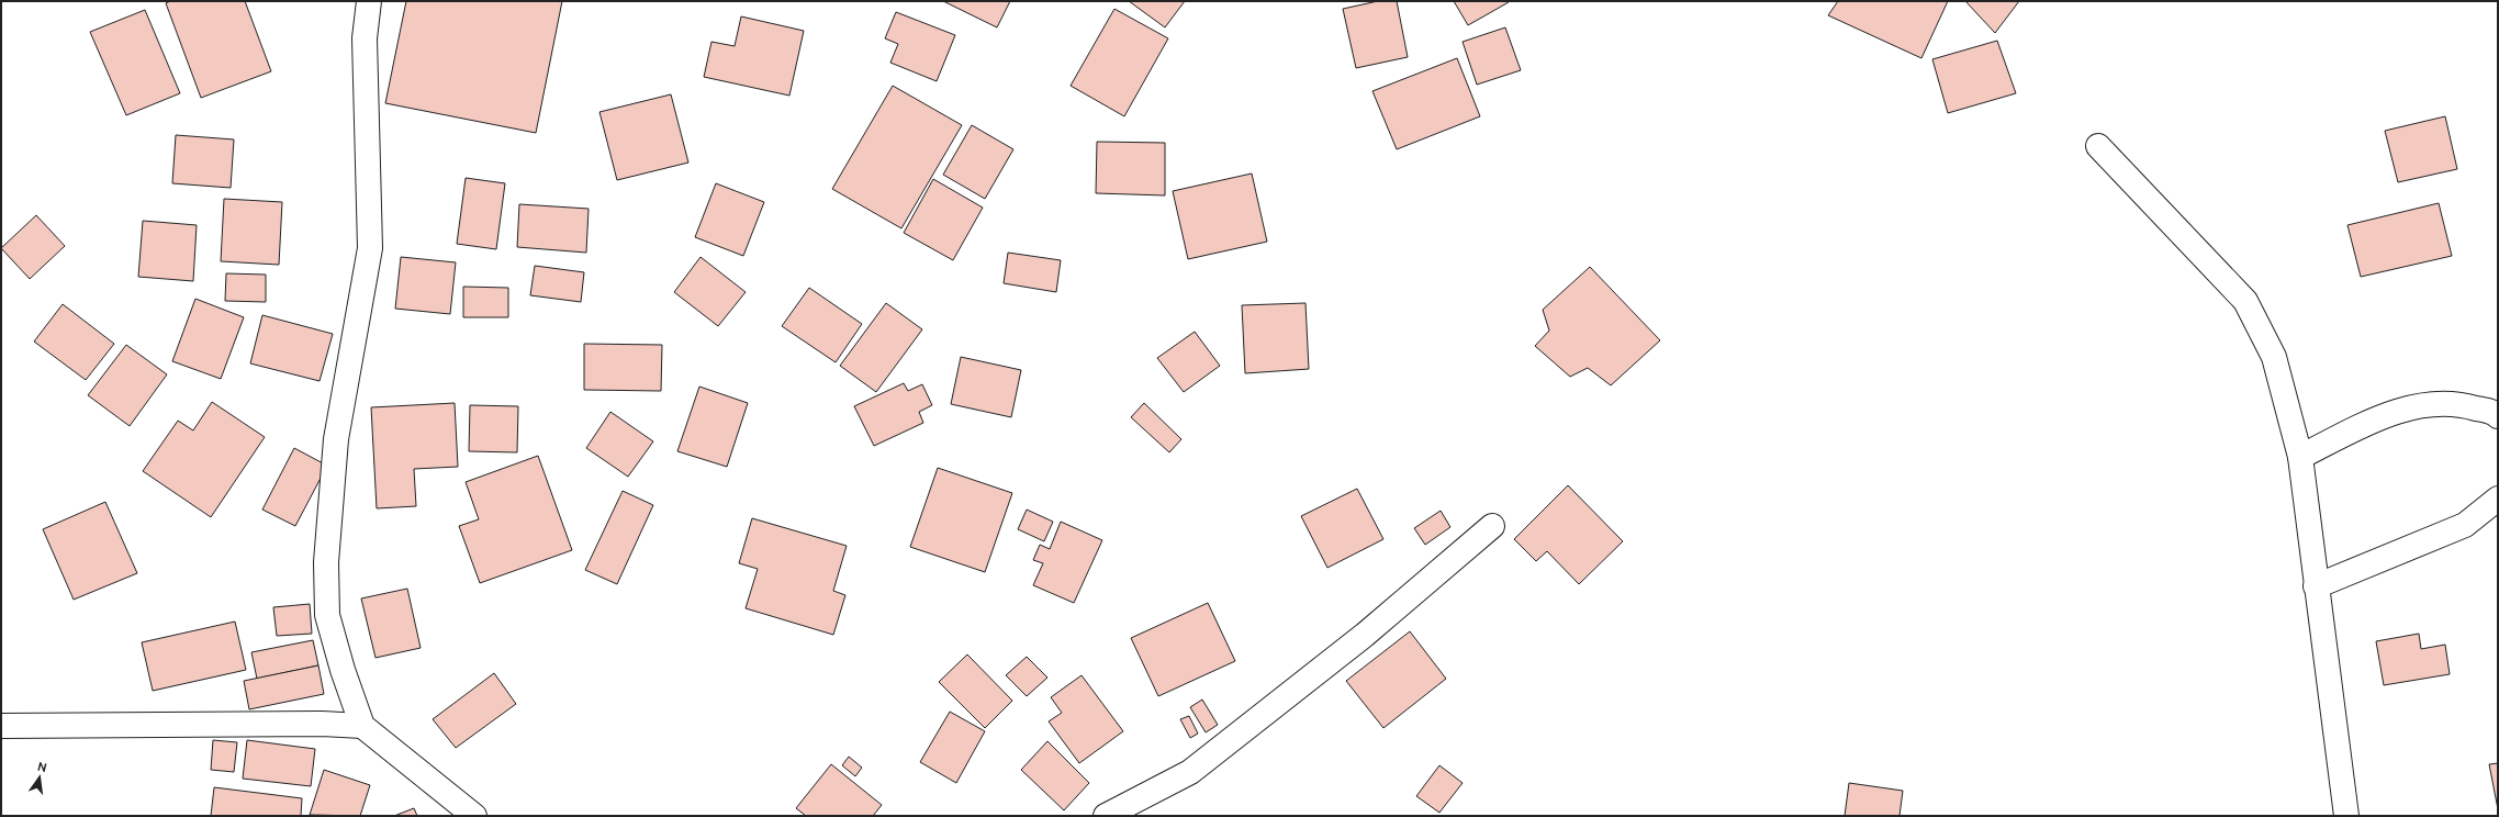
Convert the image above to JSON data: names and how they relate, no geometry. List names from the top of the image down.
{
  "north": "top"
}
